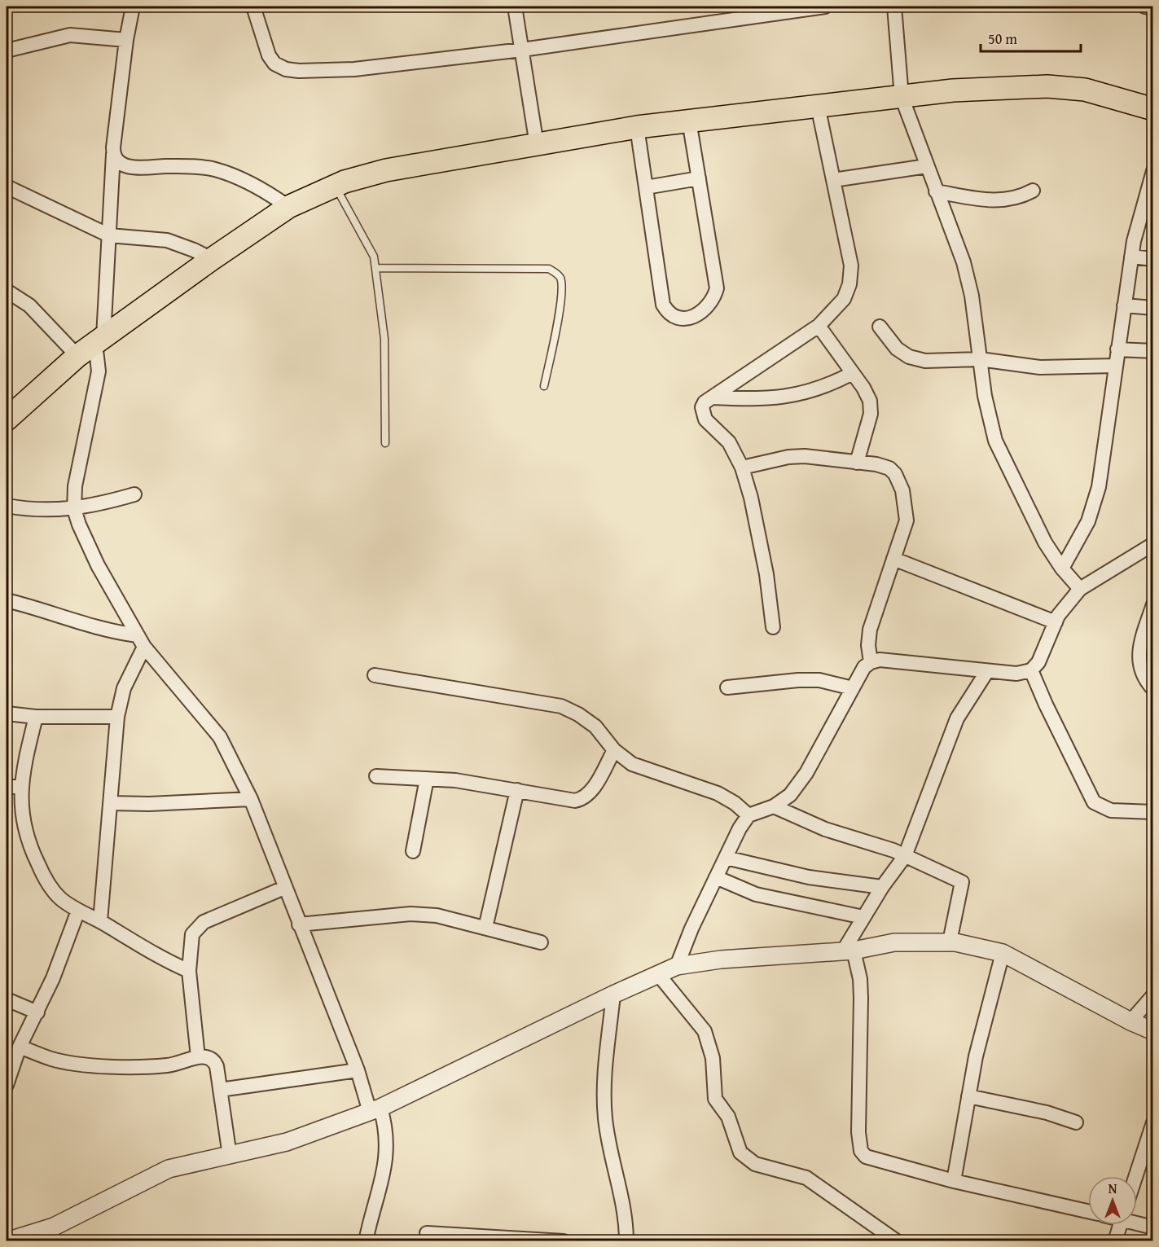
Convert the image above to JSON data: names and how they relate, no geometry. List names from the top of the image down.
{
  "scale_bar": "50 m",
  "north": "top"
}
